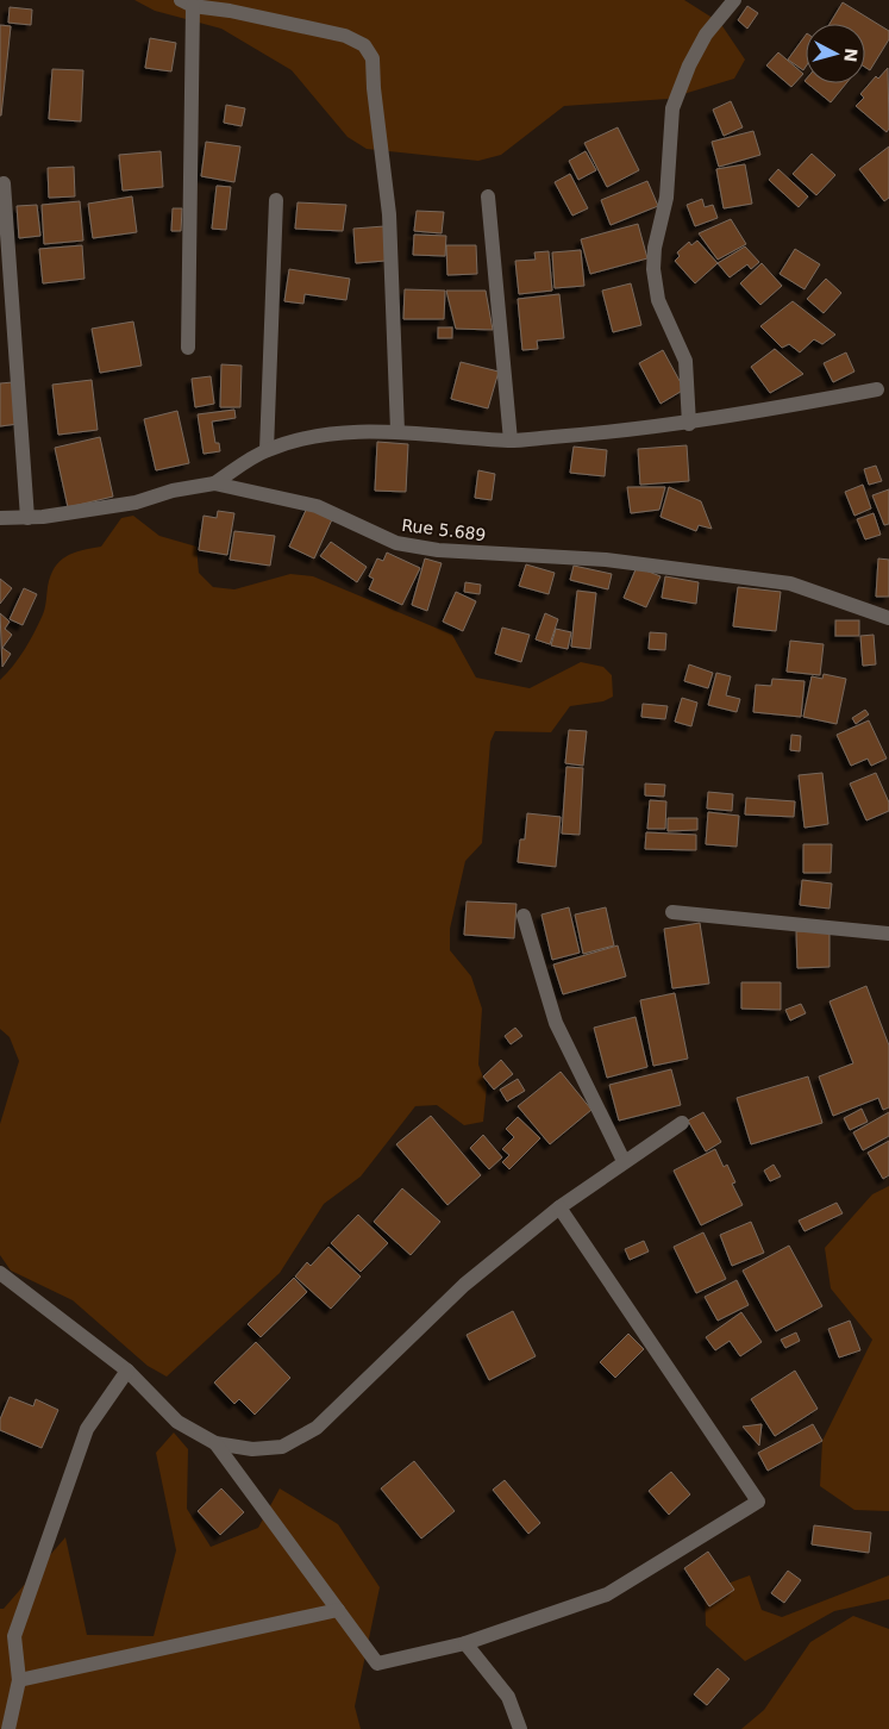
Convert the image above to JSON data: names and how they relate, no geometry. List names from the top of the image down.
{
  "streets": {
    "street": ["Rue 5.689"]
  },
  "north": "right"
}
